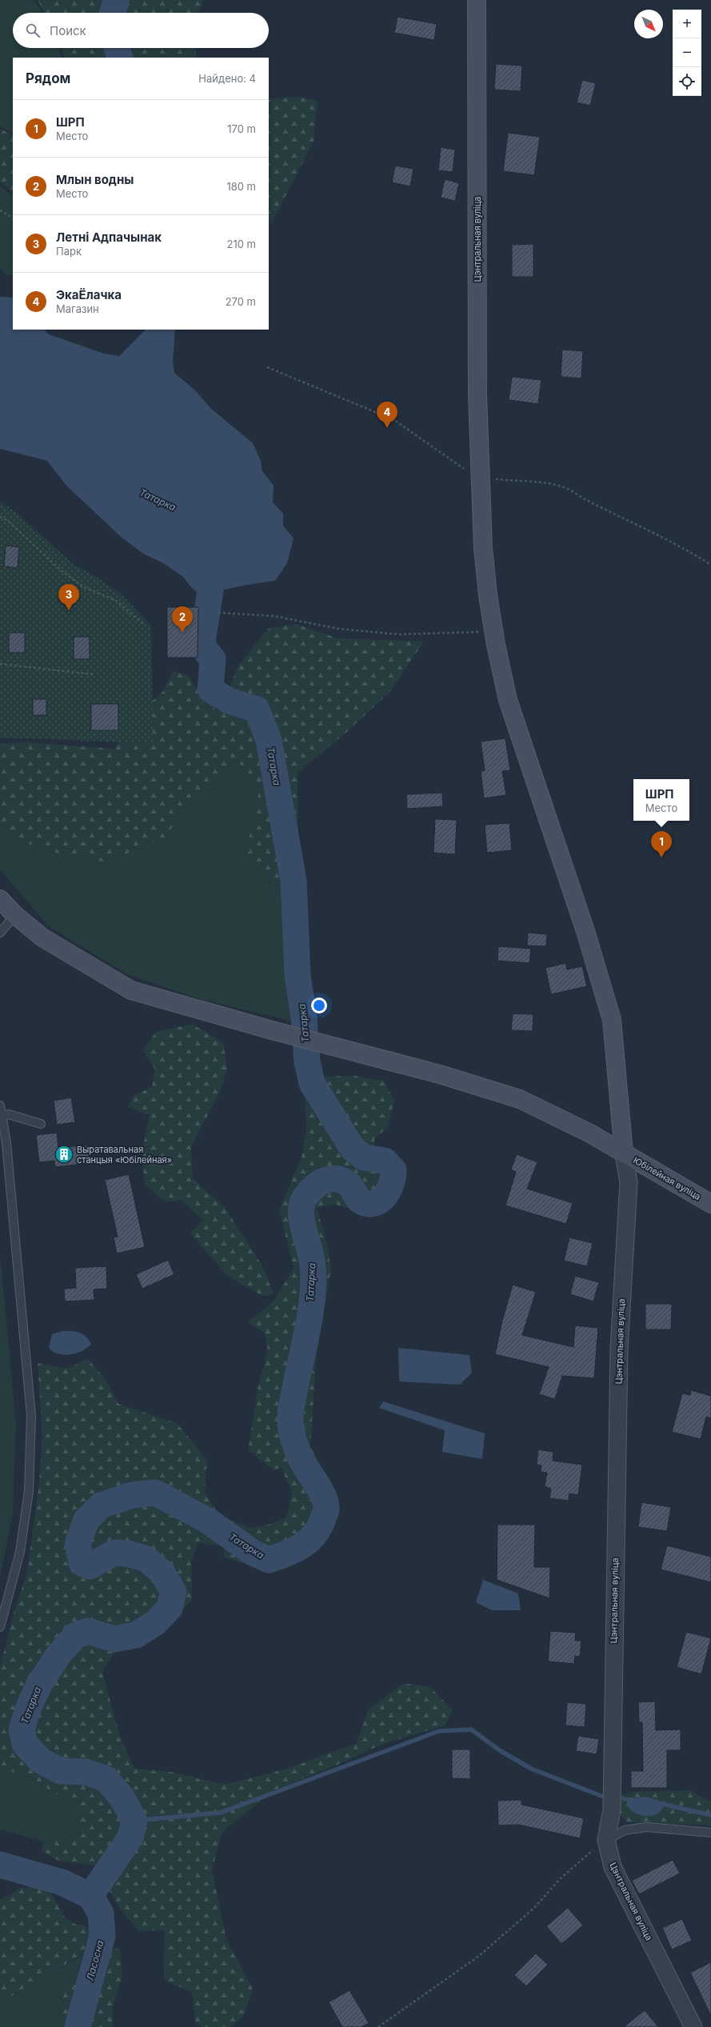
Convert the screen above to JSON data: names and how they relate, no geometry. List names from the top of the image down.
{
  "streets": {
    "street": ["Цэнтральная вуліца", "Юбілейная вуліца"]
  },
  "crossings": [
    ["Цэнтральная вуліца", "Юбілейная вуліца"]
  ],
  "water": ["Татарка", "Ласосна"],
  "places": {
    "building": ["Выратавальная станцыя «Юбілейная»"]
  },
  "north": "bottom right",
  "page": {
    "map_buttons": ["+", "−"],
    "search": "Поиск",
    "heading": ["Рядом", "Найдено: 4"],
    "list": [
      {
        "mark": "1",
        "name": "ШРП",
        "note": "Место",
        "value": "170 m"
      },
      {
        "mark": "2",
        "name": "Млын водны",
        "note": "Место",
        "value": "180 m"
      },
      {
        "mark": "3",
        "name": "Летні Адпачынак",
        "note": "Парк",
        "value": "210 m"
      },
      {
        "mark": "4",
        "name": "ЭкаЁлачка",
        "note": "Магазин",
        "value": "270 m"
      }
    ],
    "pins": [
      "4",
      "3",
      "2",
      "1"
    ],
    "popup": ["ШРП", "Место"]
  }
}
